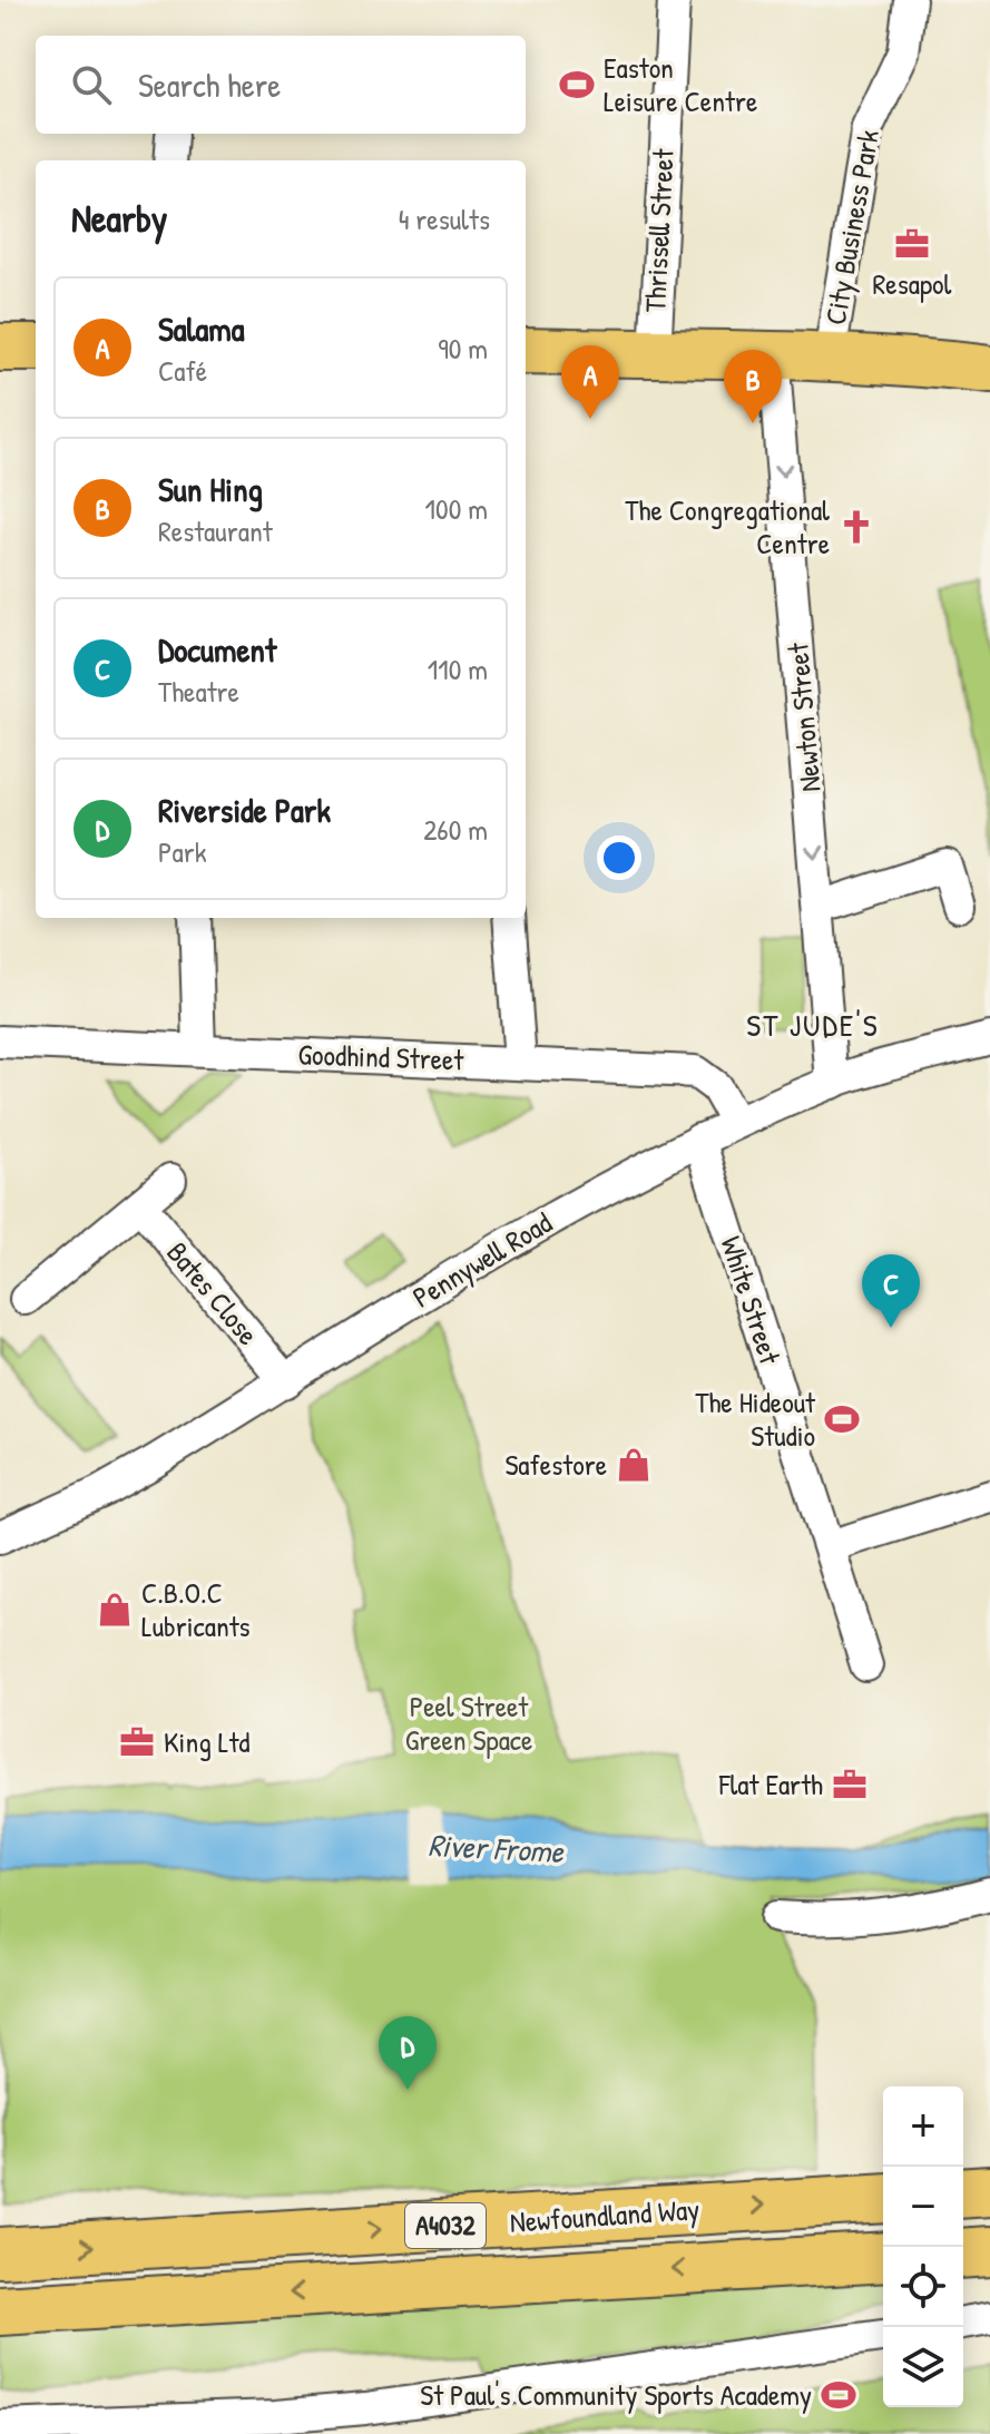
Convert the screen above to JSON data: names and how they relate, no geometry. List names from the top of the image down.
{
  "streets": {
    "highway": ["Newfoundland Way", "A4032"],
    "street": [
      "City Business Park",
      "Thrissell Street",
      "Newton Street",
      "Goodhind Street",
      "Pennywell Road",
      "Bates Close",
      "White Street"
    ]
  },
  "crossings": [
    ["Newton Street", "Pennywell Road"],
    ["Goodhind Street", "Pennywell Road"],
    ["Pennywell Road", "Bates Close"],
    ["Pennywell Road", "White Street"]
  ],
  "one_way": ["Newton Street"],
  "districts": ["ST JUDE'S"],
  "water": ["River Frome"],
  "parks": ["Peel Street Green Space"],
  "places": {
    "sports": ["Easton Leisure Centre", "The Hideout Studio", "St Paul's Community Sports Academy"],
    "office": ["Resapol", "King Ltd", "Flat Earth"],
    "church": ["The Congregational Centre"],
    "shop": ["Safestore", "C.B.O.C Lubricants"]
  },
  "page": {
    "search": "Search here",
    "heading": ["Nearby", "4 results"],
    "list": [
      {
        "mark": "A",
        "name": "Salama",
        "note": "Café",
        "value": "90 m"
      },
      {
        "mark": "B",
        "name": "Sun Hing",
        "note": "Restaurant",
        "value": "100 m"
      },
      {
        "mark": "C",
        "name": "Document",
        "note": "Theatre",
        "value": "110 m"
      },
      {
        "mark": "D",
        "name": "Riverside Park",
        "note": "Park",
        "value": "260 m"
      }
    ],
    "pins": [
      "A",
      "B",
      "C",
      "D"
    ],
    "map_buttons": ["+", "−"]
  }
}
